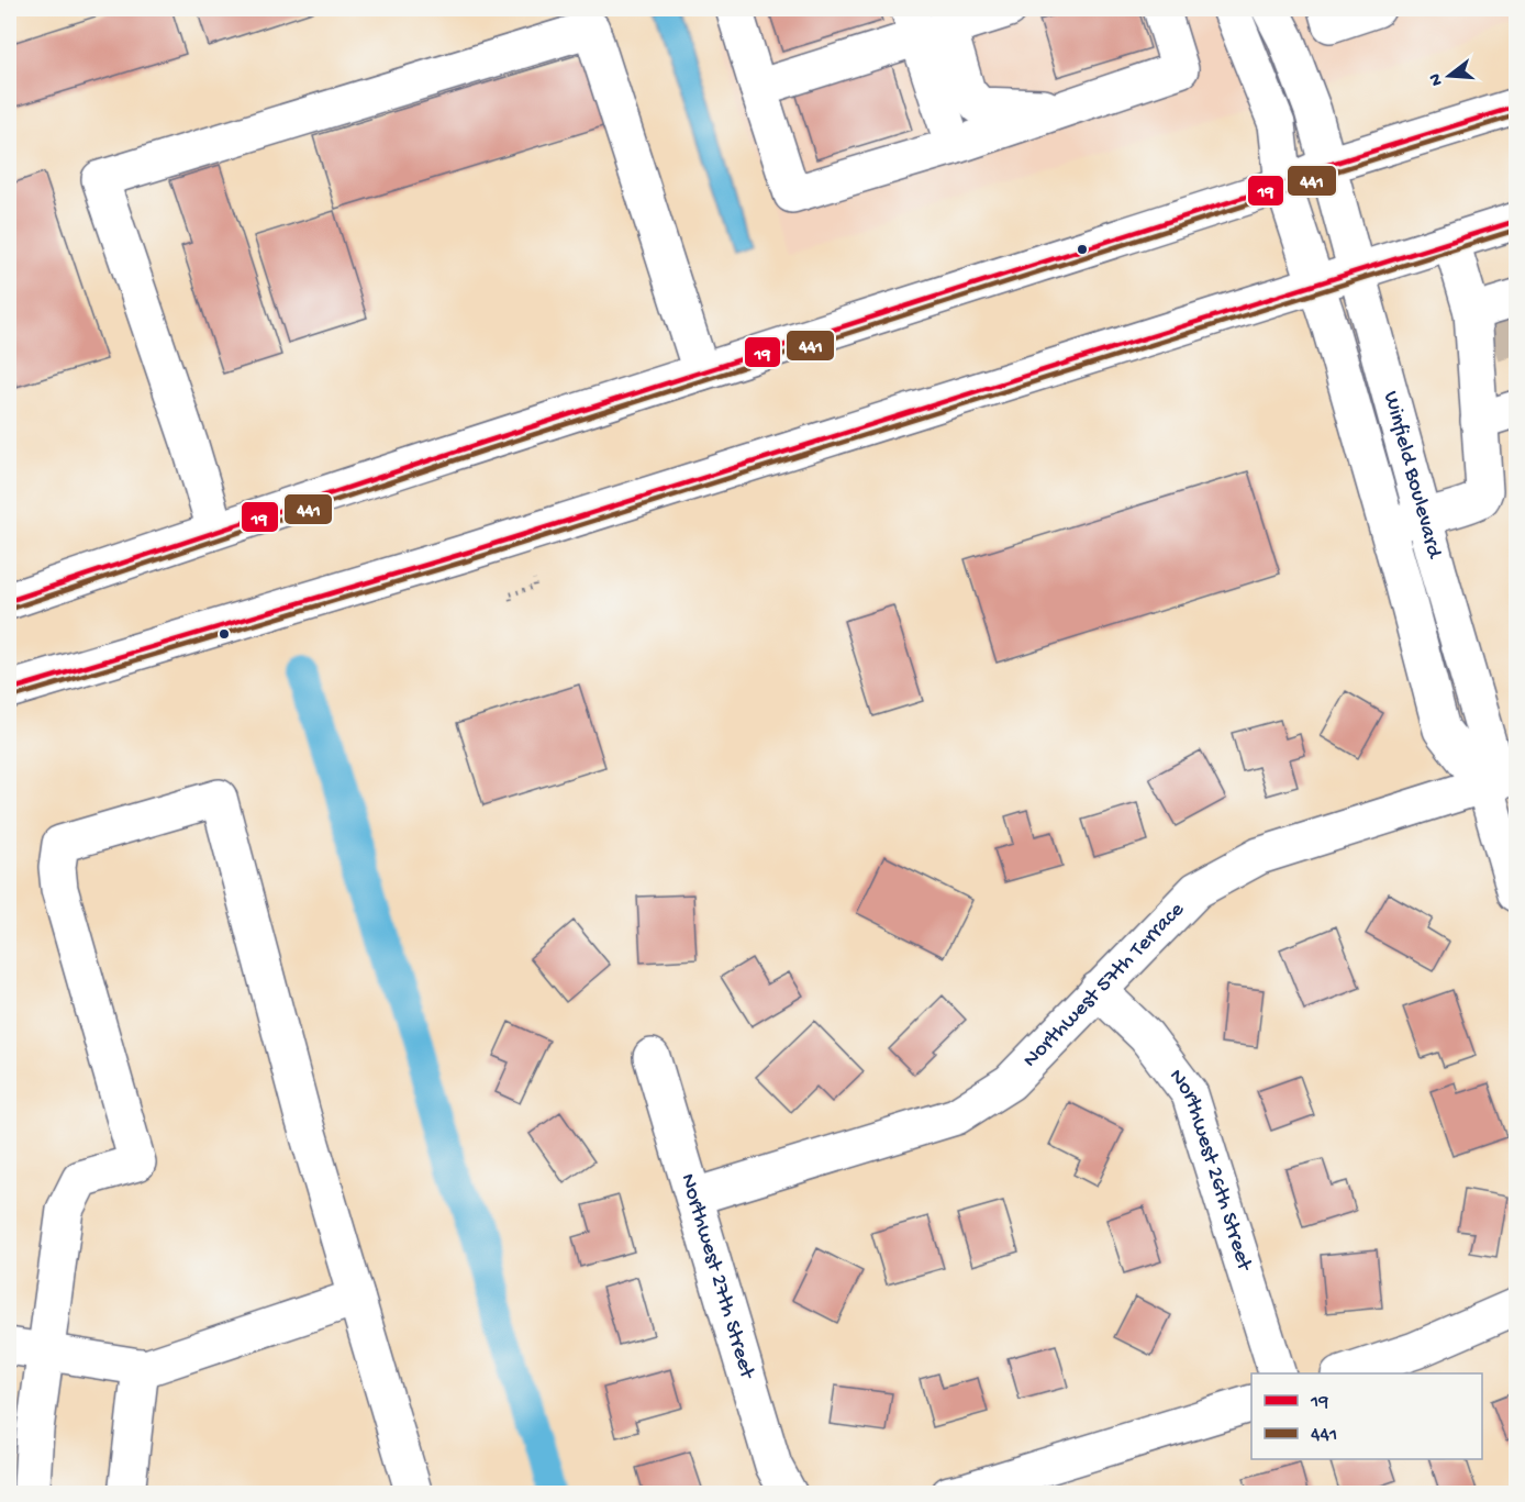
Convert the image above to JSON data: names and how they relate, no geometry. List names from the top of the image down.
{
  "streets": {
    "street": [
      "Winfield Boulevard",
      "Northwest 57th Terrace",
      "Northwest 26th Street",
      "Northwest 27th Street"
    ]
  },
  "crossings": [
    ["Winfield Boulevard", "Northwest 57th Terrace"],
    ["Northwest 57th Terrace", "Northwest 26th Street"],
    ["Northwest 57th Terrace", "Northwest 27th Street"]
  ],
  "lines": ["transit line 19", "transit line 441"],
  "legend": ["19", "441"],
  "north": "left"
}
